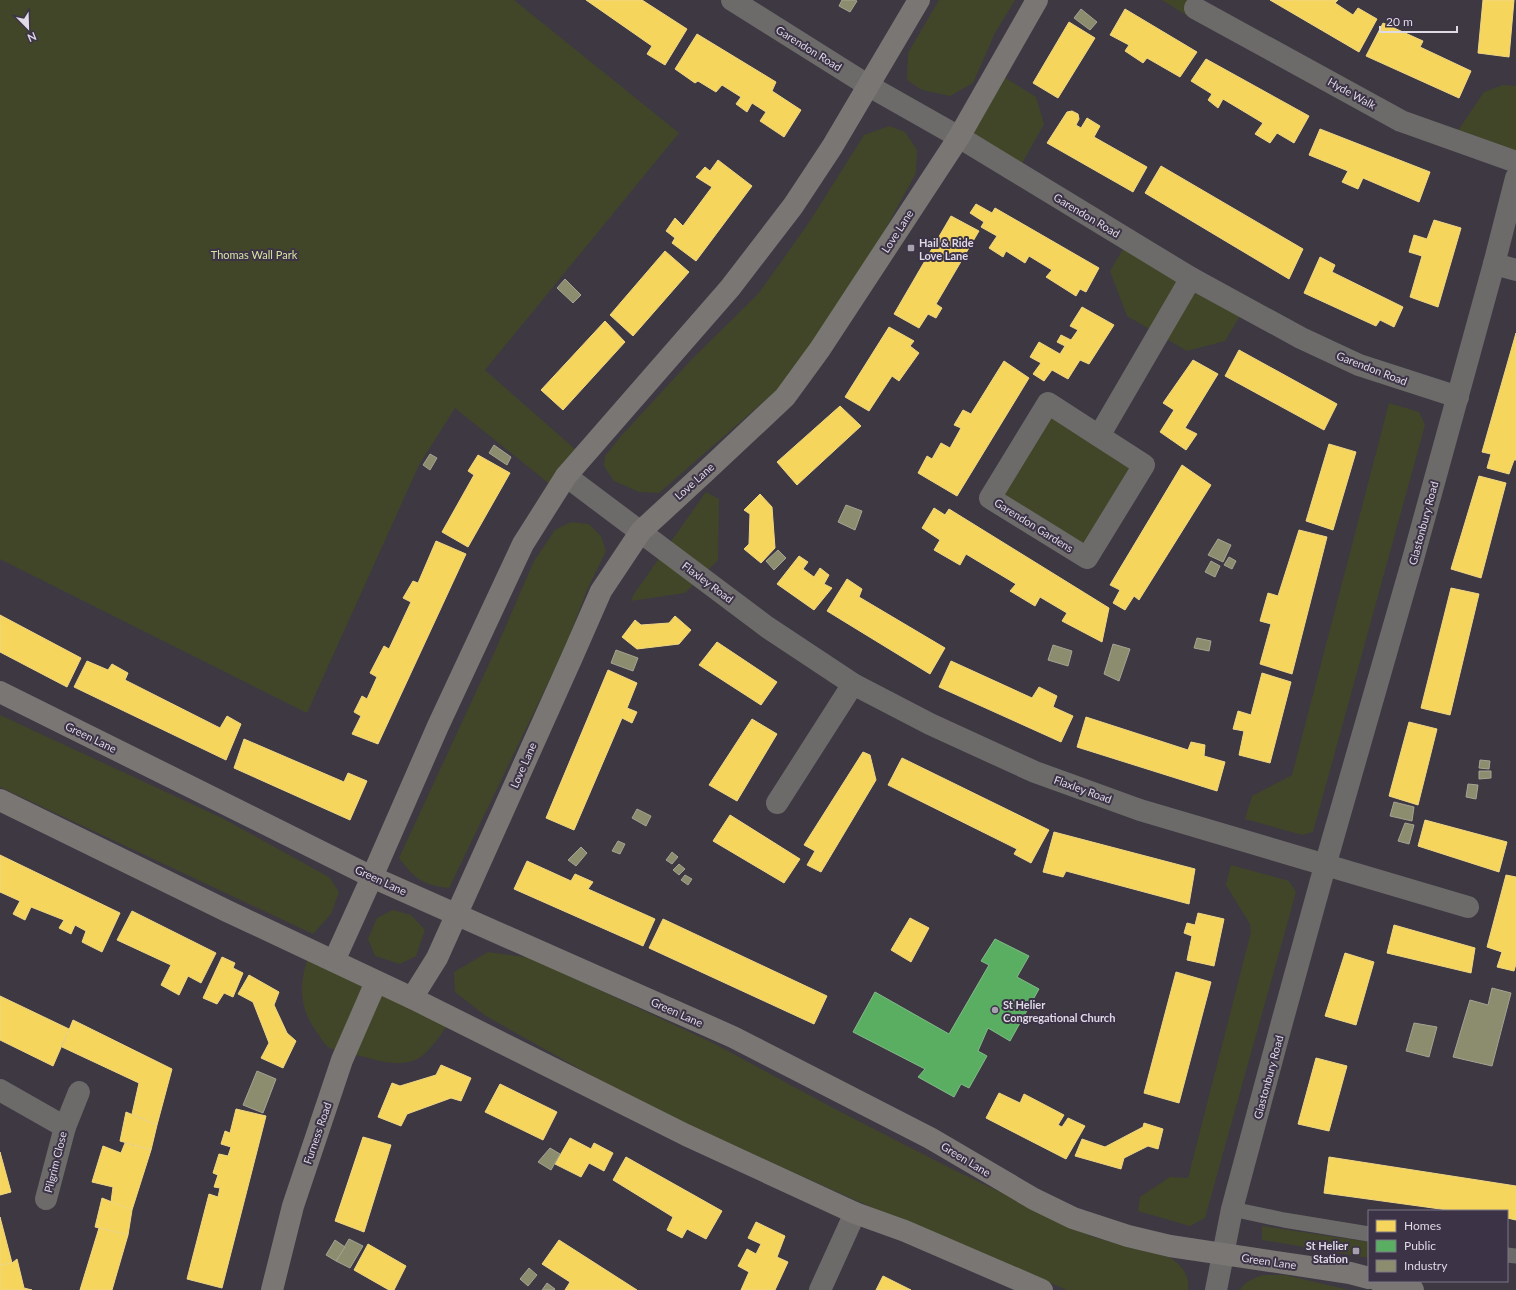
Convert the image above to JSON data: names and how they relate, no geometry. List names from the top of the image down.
{
  "streets": {
    "main road": ["Love Lane", "Green Lane", "Furness Road"],
    "street": [
      "Garendon Road",
      "Hyde Walk",
      "Glastonbury Road",
      "Garendon Gardens",
      "Flaxley Road",
      "Pilgrim Close"
    ]
  },
  "crossings": [
    ["Garendon Road", "Love Lane"],
    ["Garendon Road", "Glastonbury Road"],
    ["Love Lane", "Flaxley Road"],
    ["Love Lane", "Green Lane"],
    ["Glastonbury Road", "Flaxley Road"],
    ["Glastonbury Road", "Green Lane"]
  ],
  "parks": ["Thomas Wall Park"],
  "places": {
    "transit": ["Hail & Ride Love Lane", "St Helier Station"],
    "other": ["St Helier Congregational Church"]
  },
  "legend": ["Homes", "Public", "Industry"],
  "scale_bar": "20 m",
  "north": "bottom right"
}
